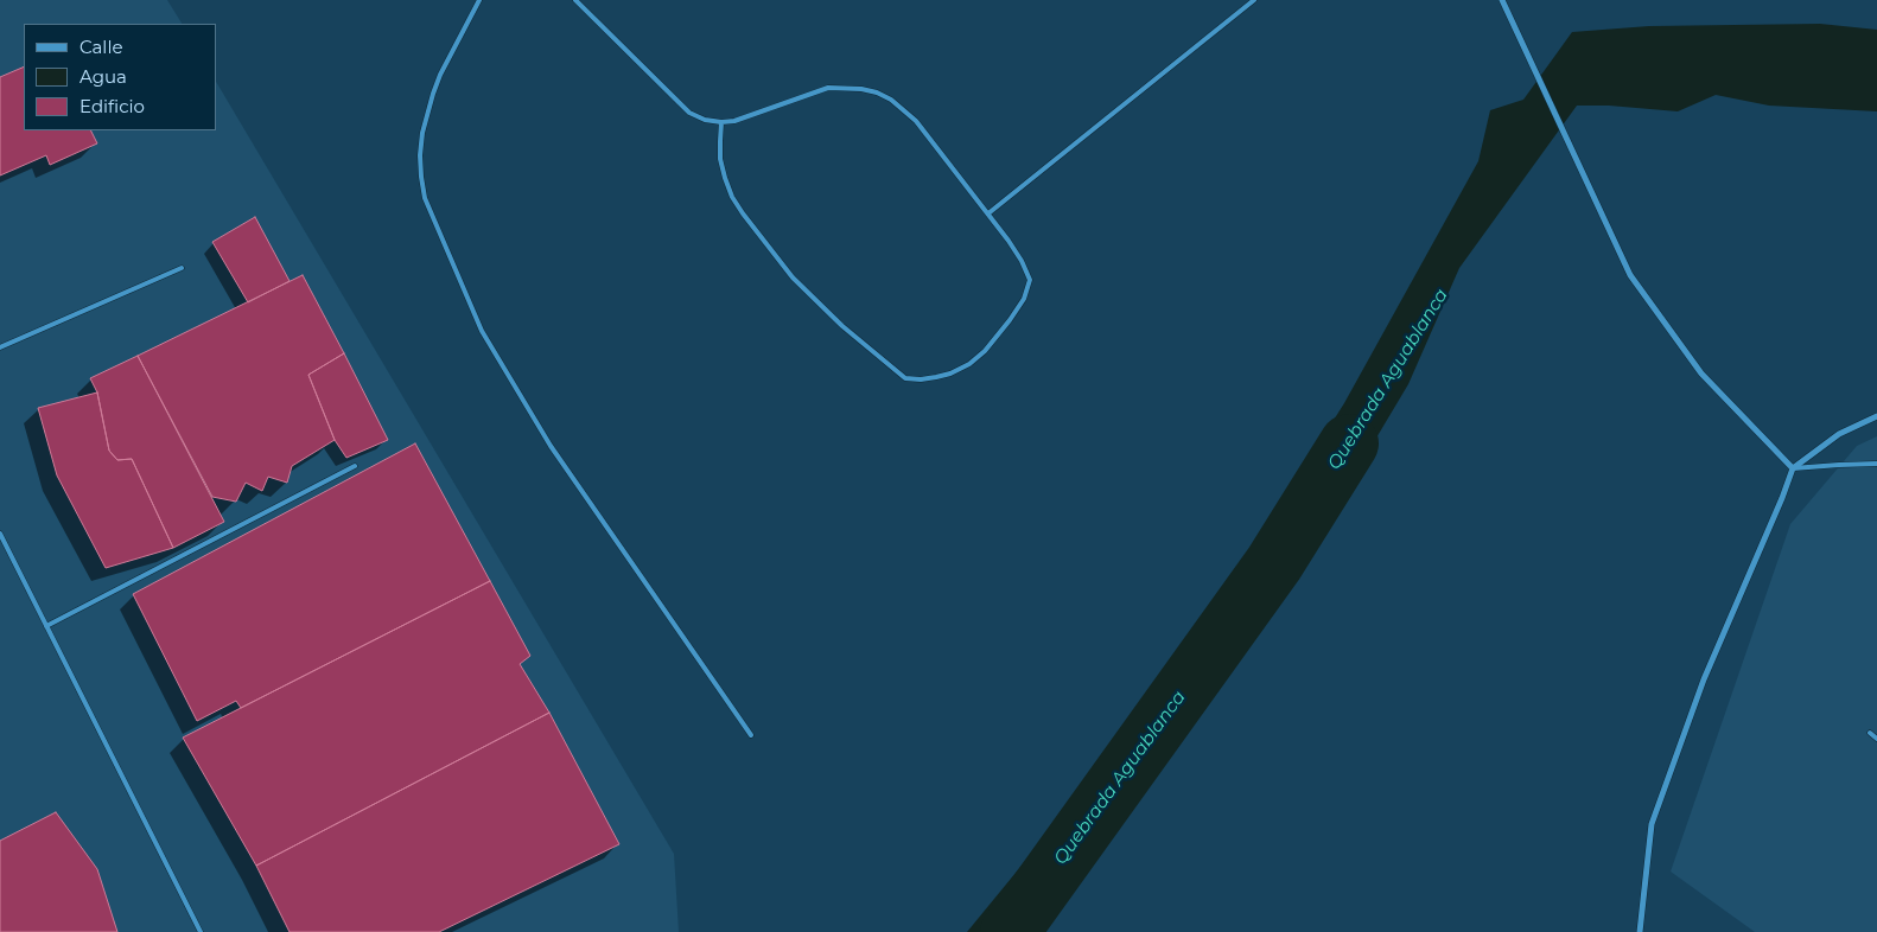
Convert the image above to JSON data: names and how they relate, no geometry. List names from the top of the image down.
{
  "water": ["Quebrada Aguablanca"],
  "legend": ["Calle", "Agua", "Edificio"]
}
